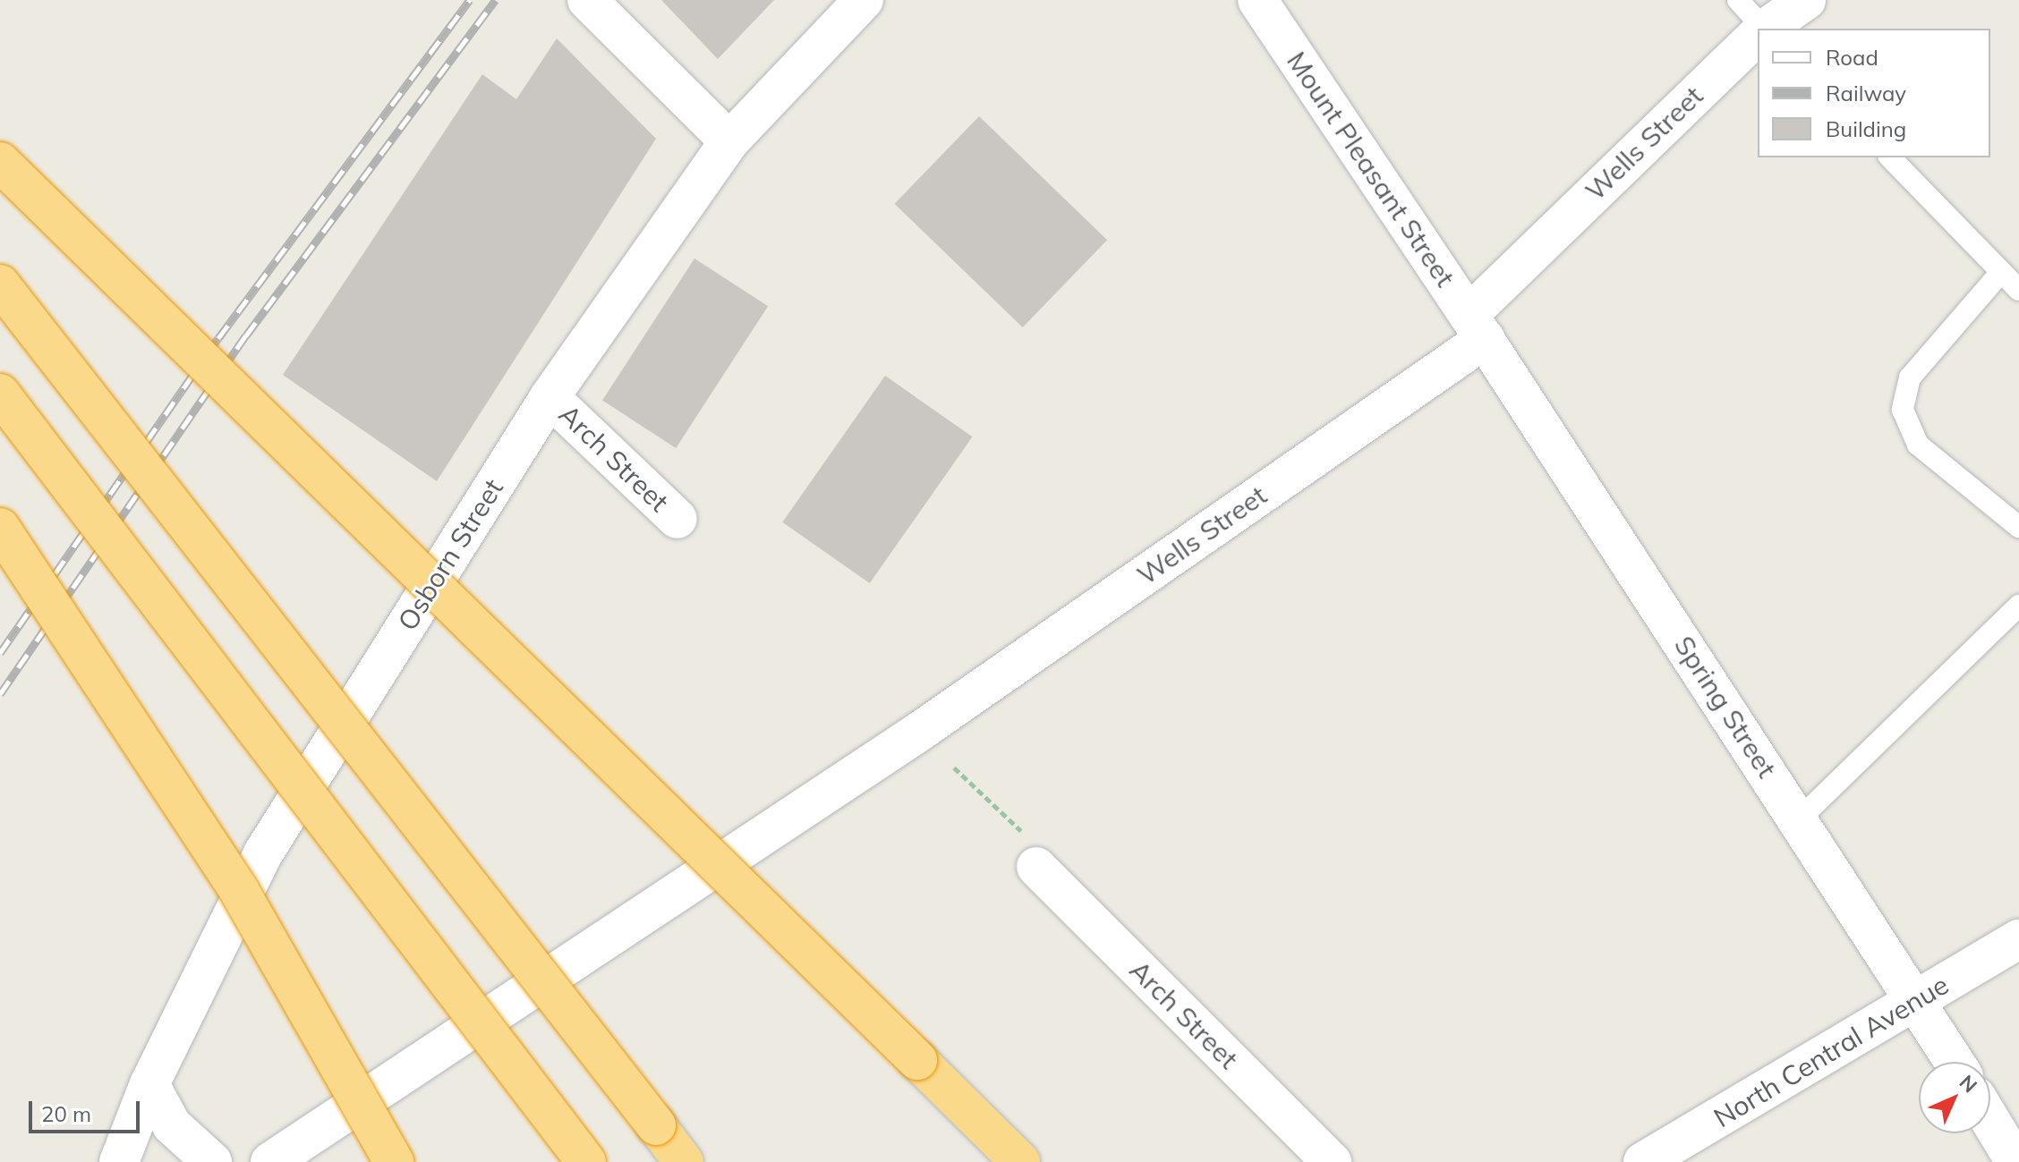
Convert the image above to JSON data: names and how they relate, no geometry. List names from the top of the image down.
{
  "streets": {
    "main road": [
      "Wells Street",
      "Mount Pleasant Street",
      "Arch Street",
      "Osborn Street",
      "Spring Street",
      "North Central Avenue"
    ]
  },
  "crossings": [
    ["Wells Street", "Mount Pleasant Street"],
    ["Wells Street", "Spring Street"],
    ["Mount Pleasant Street", "Spring Street"],
    ["Arch Street", "Osborn Street"],
    ["Spring Street", "North Central Avenue"]
  ],
  "legend": ["Road", "Railway", "Building"],
  "scale_bar": "20 m",
  "north": "top right"
}
